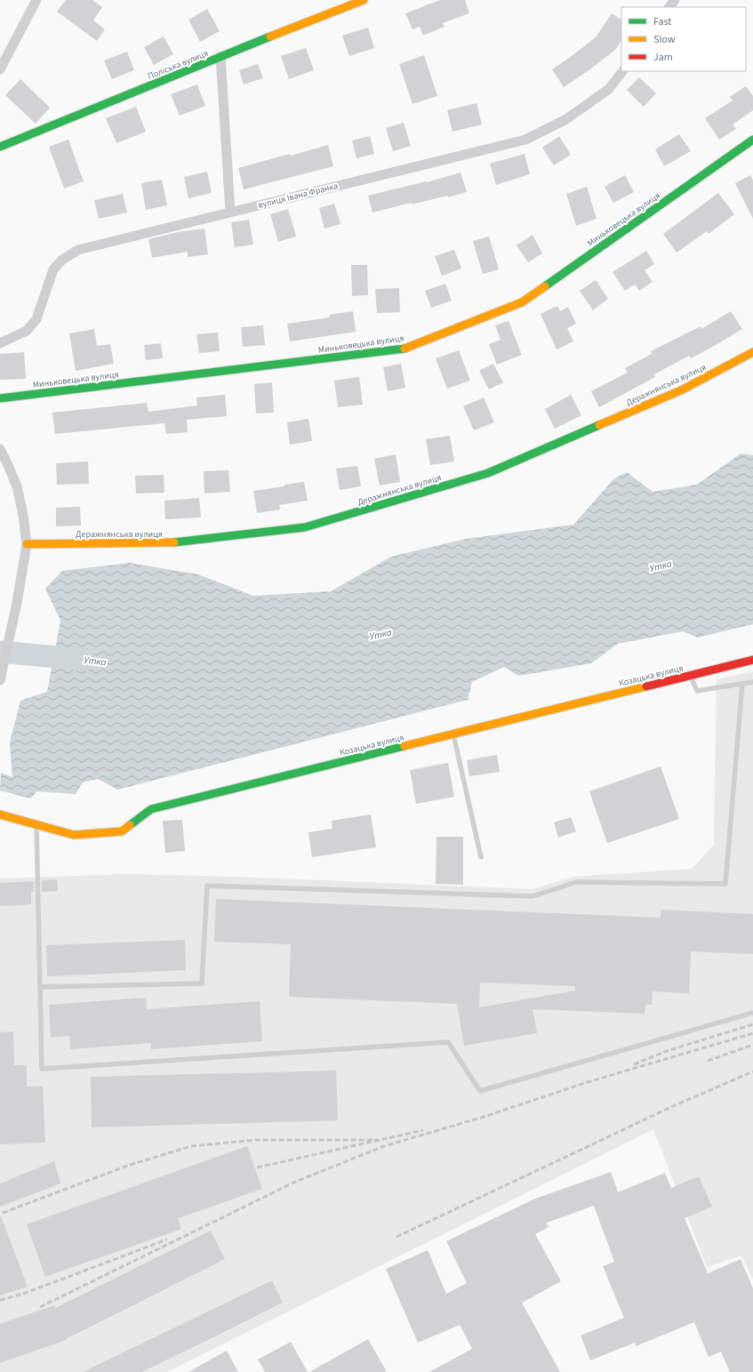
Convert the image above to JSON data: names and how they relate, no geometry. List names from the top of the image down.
{
  "streets": {
    "street": [
      "Поліська вулиця",
      "вулиця Івана Франка",
      "Миньковецька вулиця",
      "Деражнянська вулиця",
      "Козацька вулиця"
    ]
  },
  "water": ["Утка"],
  "legend": ["Fast", "Slow", "Jam"]
}
